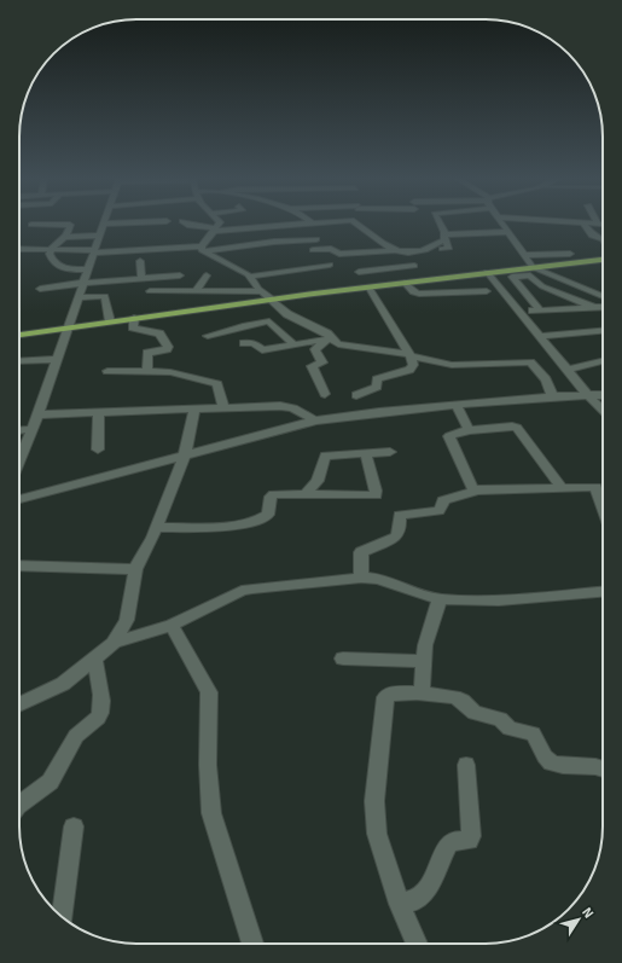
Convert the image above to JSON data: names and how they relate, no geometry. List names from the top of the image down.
{
  "north": "top right"
}
